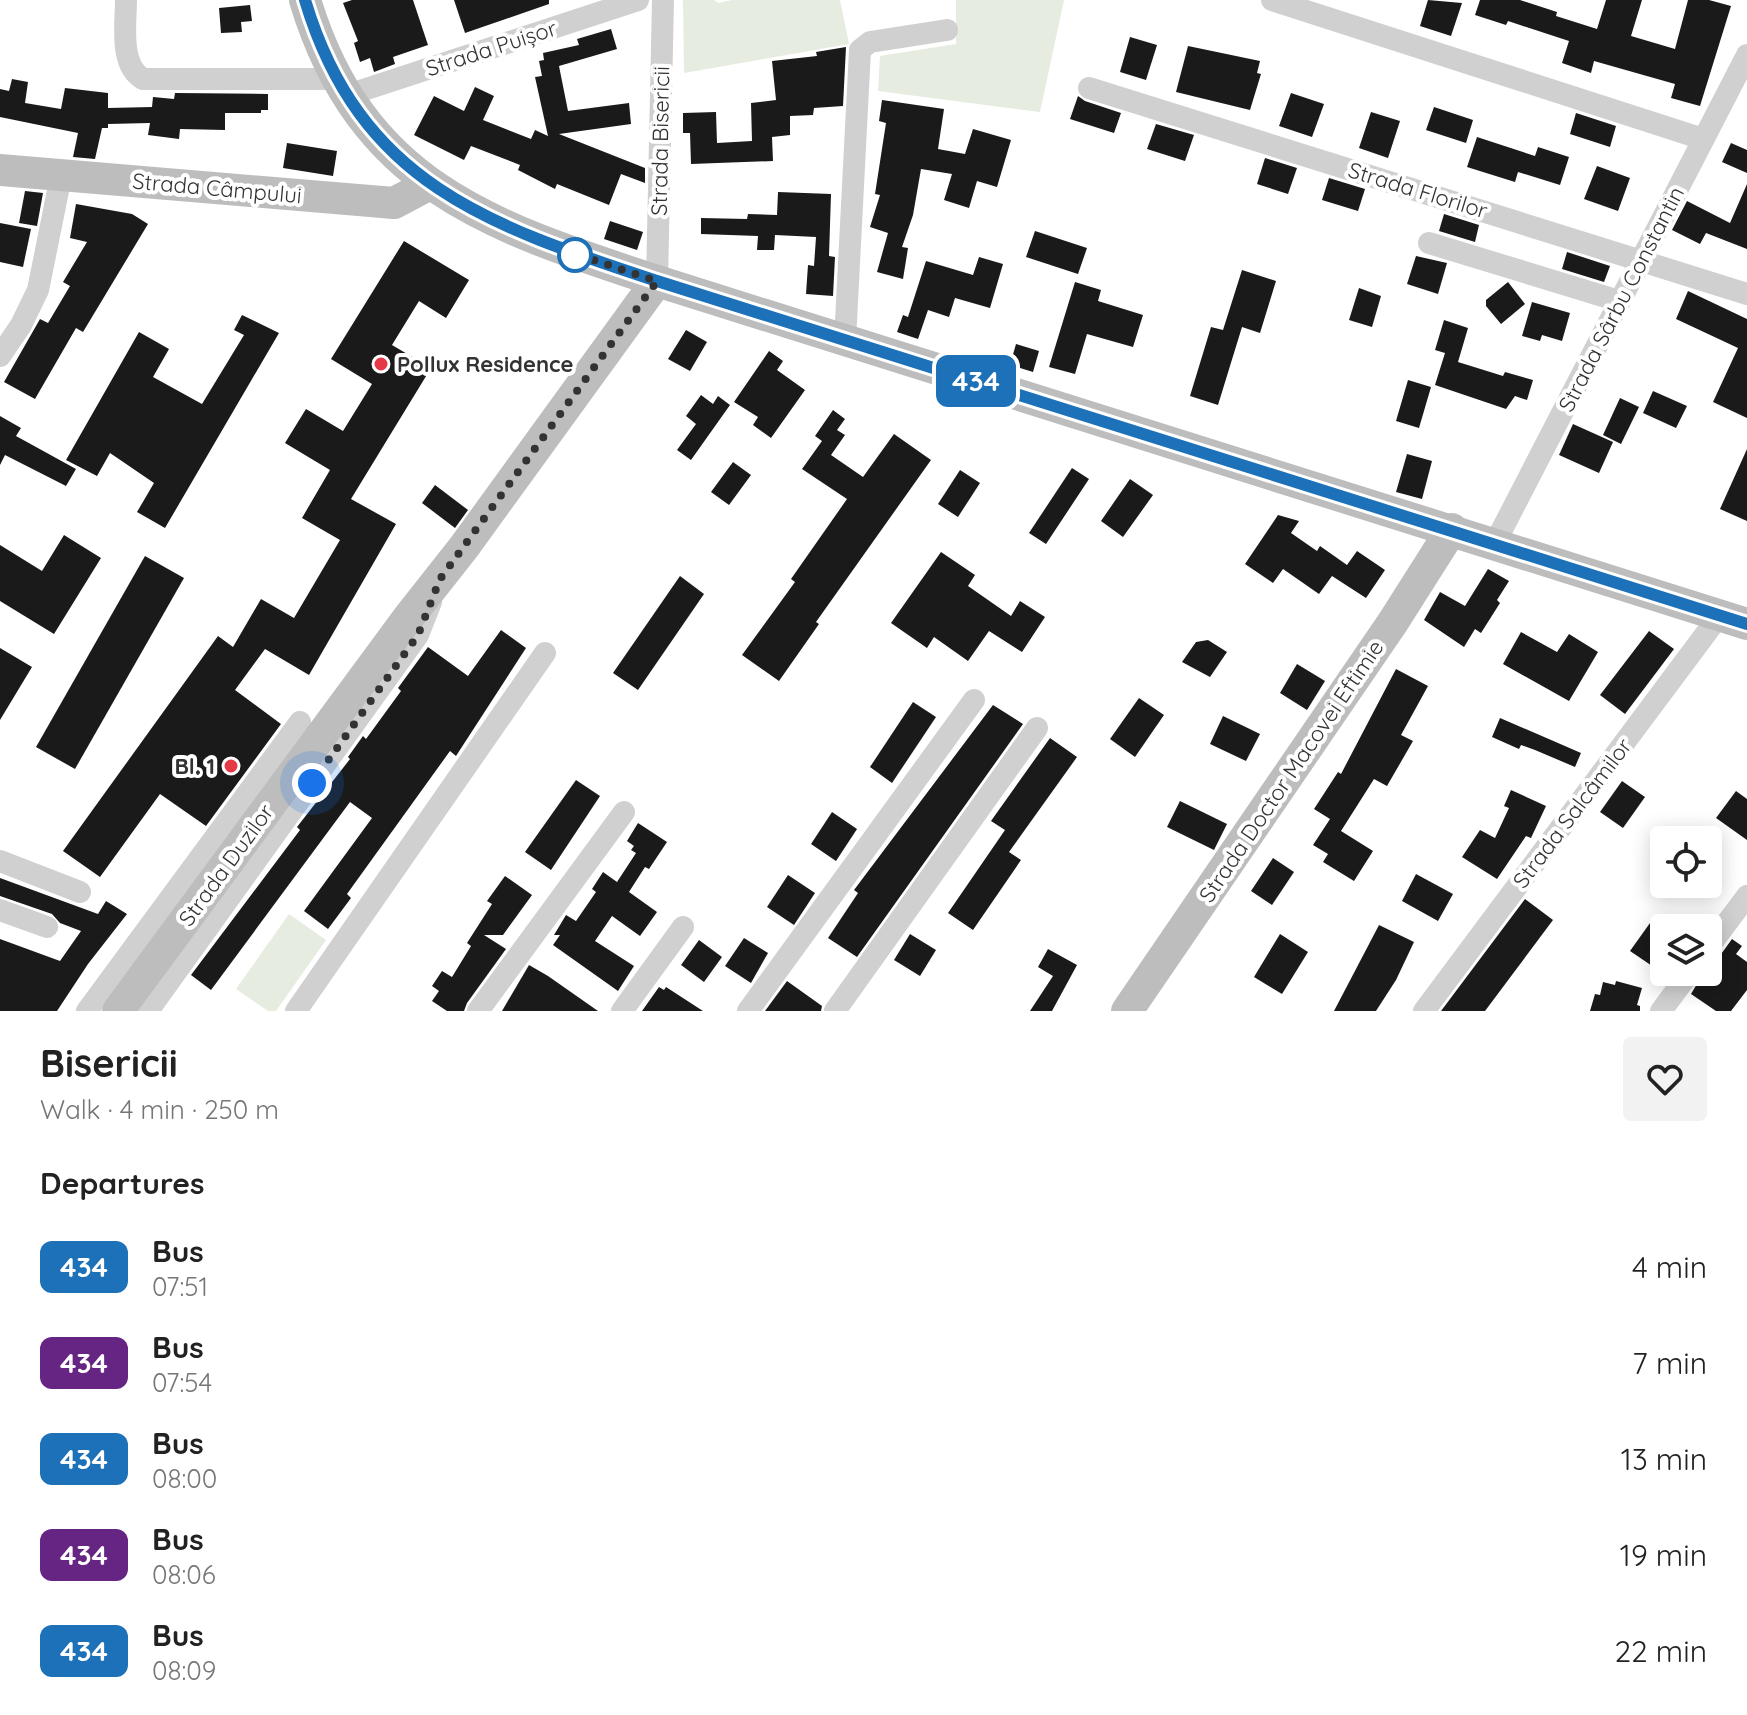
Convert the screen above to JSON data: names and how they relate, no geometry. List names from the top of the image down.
{
  "streets": {
    "street": [
      "Strada Puișor",
      "Strada Bisericii",
      "Strada Câmpului",
      "Strada Florilor",
      "Strada Sârbu Constantin",
      "Strada Doctor Macovei Eftimie",
      "Strada Salcâmilor",
      "Strada Duzilor"
    ]
  },
  "crossings": [
    ["Strada Bisericii", "Strada Duzilor"],
    ["Strada Florilor", "Strada Sârbu Constantin"]
  ],
  "places": ["Pollux Residence", "Bl. 1"],
  "lines": ["bus line 434"],
  "page": {
    "on_map": "434",
    "heading": [
      ["Bisericii", "Walk · 4 min · 250 m"],
      "Departures"
    ],
    "list": [
      {
        "mark": "434",
        "name": "Bus",
        "note": "07:51",
        "value": "4 min"
      },
      {
        "mark": "434",
        "name": "Bus",
        "note": "07:54",
        "value": "7 min"
      },
      {
        "mark": "434",
        "name": "Bus",
        "note": "08:00",
        "value": "13 min"
      },
      {
        "mark": "434",
        "name": "Bus",
        "note": "08:06",
        "value": "19 min"
      },
      {
        "mark": "434",
        "name": "Bus",
        "note": "08:09",
        "value": "22 min"
      }
    ]
  }
}
